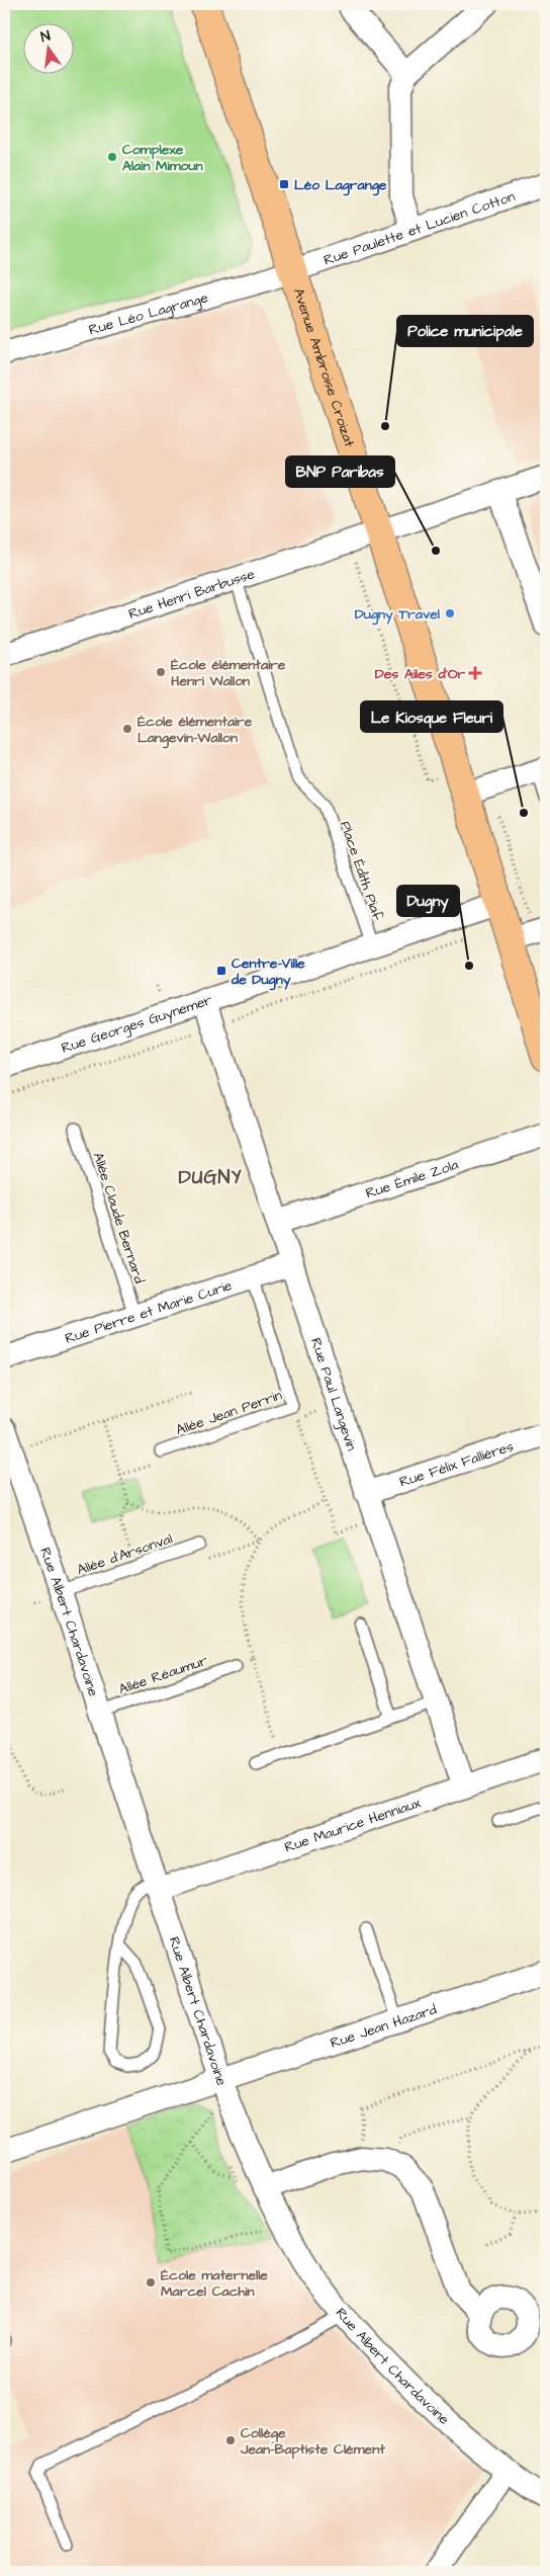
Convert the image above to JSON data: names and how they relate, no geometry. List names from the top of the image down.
{
  "streets": {
    "main road": ["Avenue Ambroise Croizat"],
    "street": [
      "Rue Paulette et Lucien Cotton",
      "Rue Léo Lagrange",
      "Rue Henri Barbusse",
      "Rue Georges Guynemer",
      "Rue Émile Zola",
      "Rue Pierre et Marie Curie",
      "Rue Paul Langevin",
      "Rue Félix Fallières",
      "Rue Albert Chardavoine",
      "Rue Maurice Henniaux",
      "Rue Jean Hazard"
    ],
    "lane": [
      "Place Édith Piaf",
      "Allée Claude Bernard",
      "Allée Jean Perrin",
      "Allée d'Arsonval",
      "Allée Réaumur"
    ]
  },
  "crossings": [
    ["Rue Paulette et Lucien Cotton", "Rue Léo Lagrange"],
    ["Rue Paulette et Lucien Cotton", "Avenue Ambroise Croizat"],
    ["Rue Léo Lagrange", "Avenue Ambroise Croizat"],
    ["Avenue Ambroise Croizat", "Rue Henri Barbusse"],
    ["Avenue Ambroise Croizat", "Rue Georges Guynemer"],
    ["Rue Henri Barbusse", "Place Édith Piaf"],
    ["Place Édith Piaf", "Rue Georges Guynemer"],
    ["Rue Georges Guynemer", "Rue Paul Langevin"],
    ["Rue Émile Zola", "Rue Paul Langevin"],
    ["Allée Claude Bernard", "Rue Pierre et Marie Curie"],
    ["Rue Pierre et Marie Curie", "Rue Paul Langevin"],
    ["Rue Pierre et Marie Curie", "Allée Jean Perrin"],
    ["Rue Paul Langevin", "Rue Félix Fallières"],
    ["Rue Paul Langevin", "Rue Maurice Henniaux"],
    ["Allée d'Arsonval", "Rue Albert Chardavoine"],
    ["Rue Albert Chardavoine", "Allée Réaumur"],
    ["Rue Albert Chardavoine", "Rue Maurice Henniaux"],
    ["Rue Albert Chardavoine", "Rue Jean Hazard"]
  ],
  "districts": ["DUGNY"],
  "places": {
    "other": [
      "Complexe Alain Mimoun",
      "Police municipale",
      "BNP Paribas",
      "Dugny Travel",
      "École élémentaire Henri Wallon",
      "École élémentaire Langevin-Wallon",
      "Le Kiosque Fleuri",
      "Dugny",
      "École maternelle Marcel Cachin",
      "Collège Jean-Baptiste Clément"
    ],
    "transit": ["Léo Lagrange", "Centre-Ville de Dugny"],
    "health": ["Des Ailes d'Or"]
  },
  "north": "top"
}
